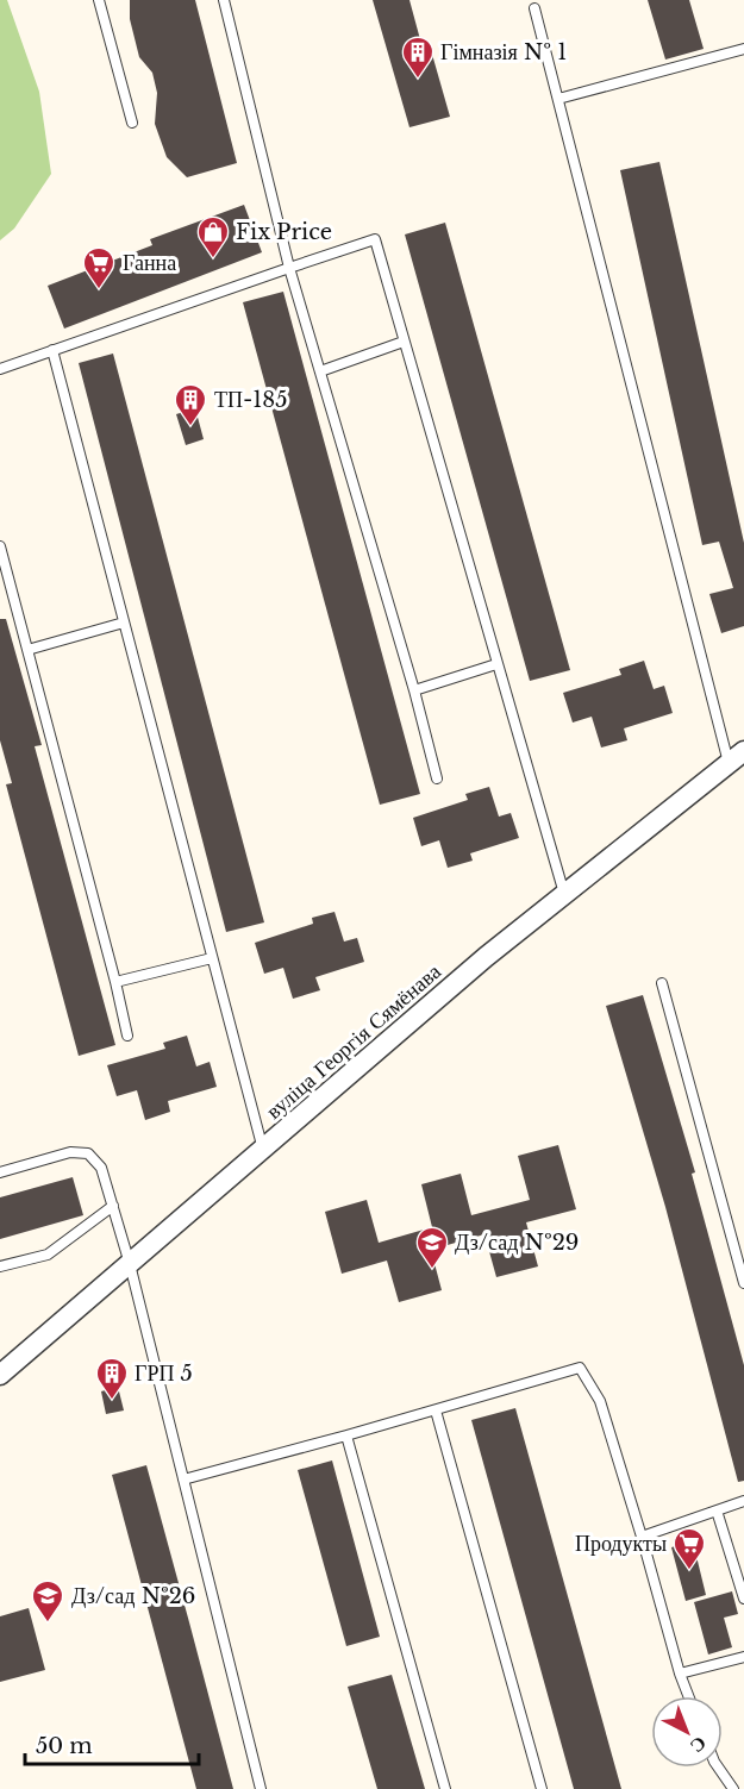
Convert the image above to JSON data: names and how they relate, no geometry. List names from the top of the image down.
{
  "streets": {
    "street": ["вуліца Георгія Сямёнава"]
  },
  "places": {
    "building": ["Гімназія № 1", "ТП-185", "ГРП 5"],
    "shop": ["Fix Price"],
    "supermarket": ["Ганна", "Продукты"],
    "school or university": ["Дз/сад №29", "Дз/сад №26"]
  },
  "scale_bar": "50 m",
  "north": "bottom right"
}
